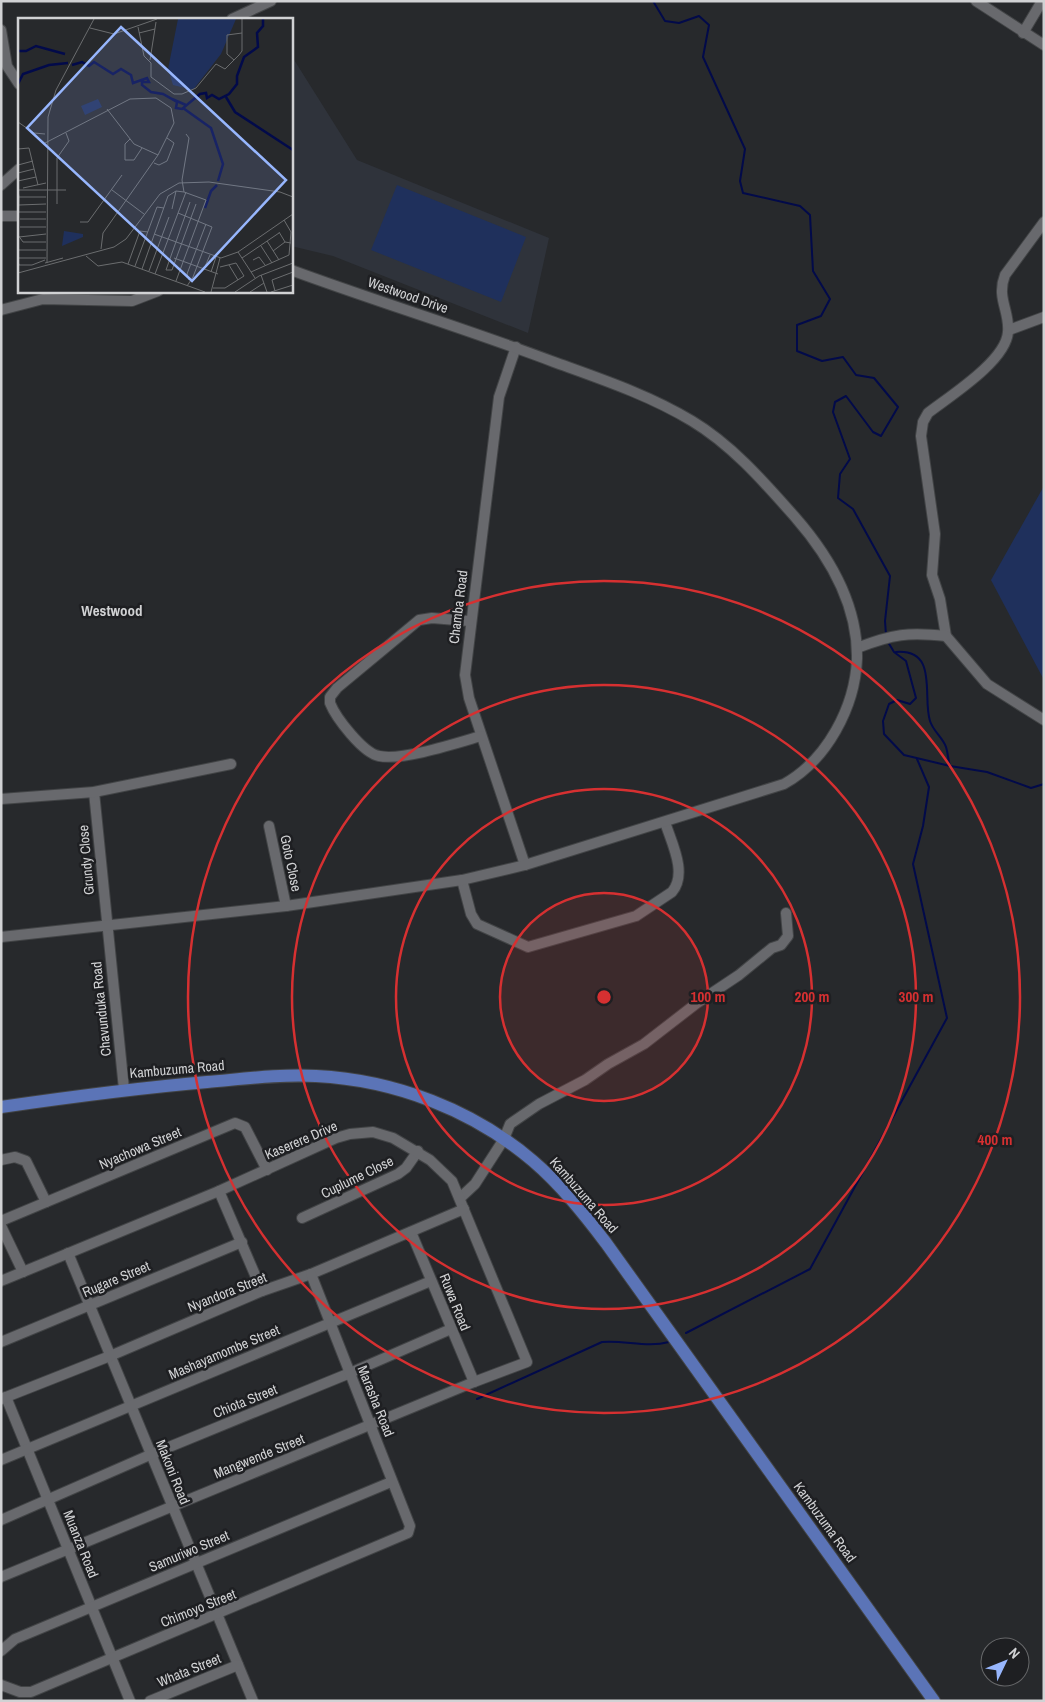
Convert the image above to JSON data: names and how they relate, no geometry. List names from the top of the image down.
{
  "streets": {
    "main road": ["Kambuzuma Road"],
    "street": [
      "Westwood Drive",
      "Chamba Road",
      "Grundy Close",
      "Goto Close",
      "Chavunduka Road",
      "Kaserere Drive",
      "Nyachowa Street",
      "Cuplume Close",
      "Rugare Street",
      "Nyandora Street",
      "Ruwa Road",
      "Mashayamombe Street",
      "Chiota Street",
      "Marasha Road",
      "Mangwende Street",
      "Makoni Road",
      "Muanza Road",
      "Samuriwo Street",
      "Chimoyo Street",
      "Whata Street"
    ]
  },
  "crossings": [
    ["Westwood Drive", "Chamba Road"],
    ["Westwood Drive", "Grundy Close"],
    ["Westwood Drive", "Goto Close"],
    ["Westwood Drive", "Chavunduka Road"],
    ["Grundy Close", "Chavunduka Road"],
    ["Chavunduka Road", "Kambuzuma Road"],
    ["Kaserere Drive", "Nyachowa Street"],
    ["Kaserere Drive", "Cuplume Close"],
    ["Kaserere Drive", "Nyandora Street"],
    ["Kaserere Drive", "Mangwende Street"],
    ["Kaserere Drive", "Makoni Road"],
    ["Rugare Street", "Makoni Road"],
    ["Nyandora Street", "Ruwa Road"],
    ["Nyandora Street", "Marasha Road"],
    ["Nyandora Street", "Makoni Road"],
    ["Nyandora Street", "Muanza Road"],
    ["Ruwa Road", "Mashayamombe Street"],
    ["Ruwa Road", "Chiota Street"],
    ["Ruwa Road", "Mangwende Street"],
    ["Mashayamombe Street", "Marasha Road"],
    ["Mashayamombe Street", "Makoni Road"],
    ["Mashayamombe Street", "Muanza Road"],
    ["Chiota Street", "Marasha Road"],
    ["Chiota Street", "Makoni Road"],
    ["Chiota Street", "Muanza Road"],
    ["Marasha Road", "Mangwende Street"],
    ["Marasha Road", "Samuriwo Street"],
    ["Marasha Road", "Chimoyo Street"],
    ["Mangwende Street", "Makoni Road"],
    ["Mangwende Street", "Muanza Road"],
    ["Makoni Road", "Samuriwo Street"],
    ["Makoni Road", "Chimoyo Street"],
    ["Makoni Road", "Whata Street"],
    ["Muanza Road", "Samuriwo Street"],
    ["Muanza Road", "Chimoyo Street"]
  ],
  "districts": ["Westwood"],
  "north": "top right",
  "rings": [
    "100 m",
    "200 m",
    "300 m",
    "400 m"
  ]
}
